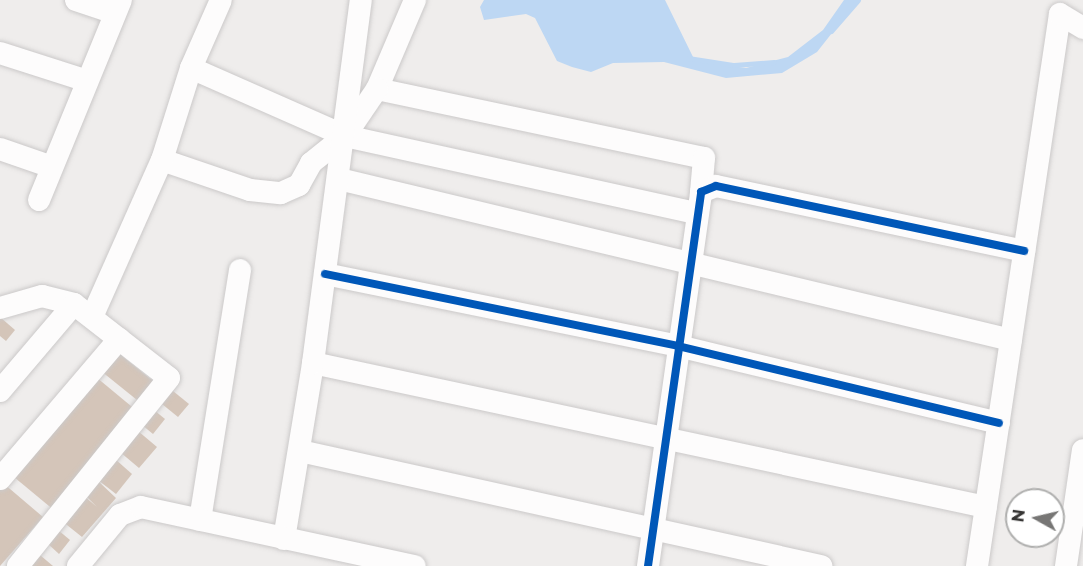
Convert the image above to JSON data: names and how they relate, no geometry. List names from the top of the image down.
{
  "north": "left"
}
